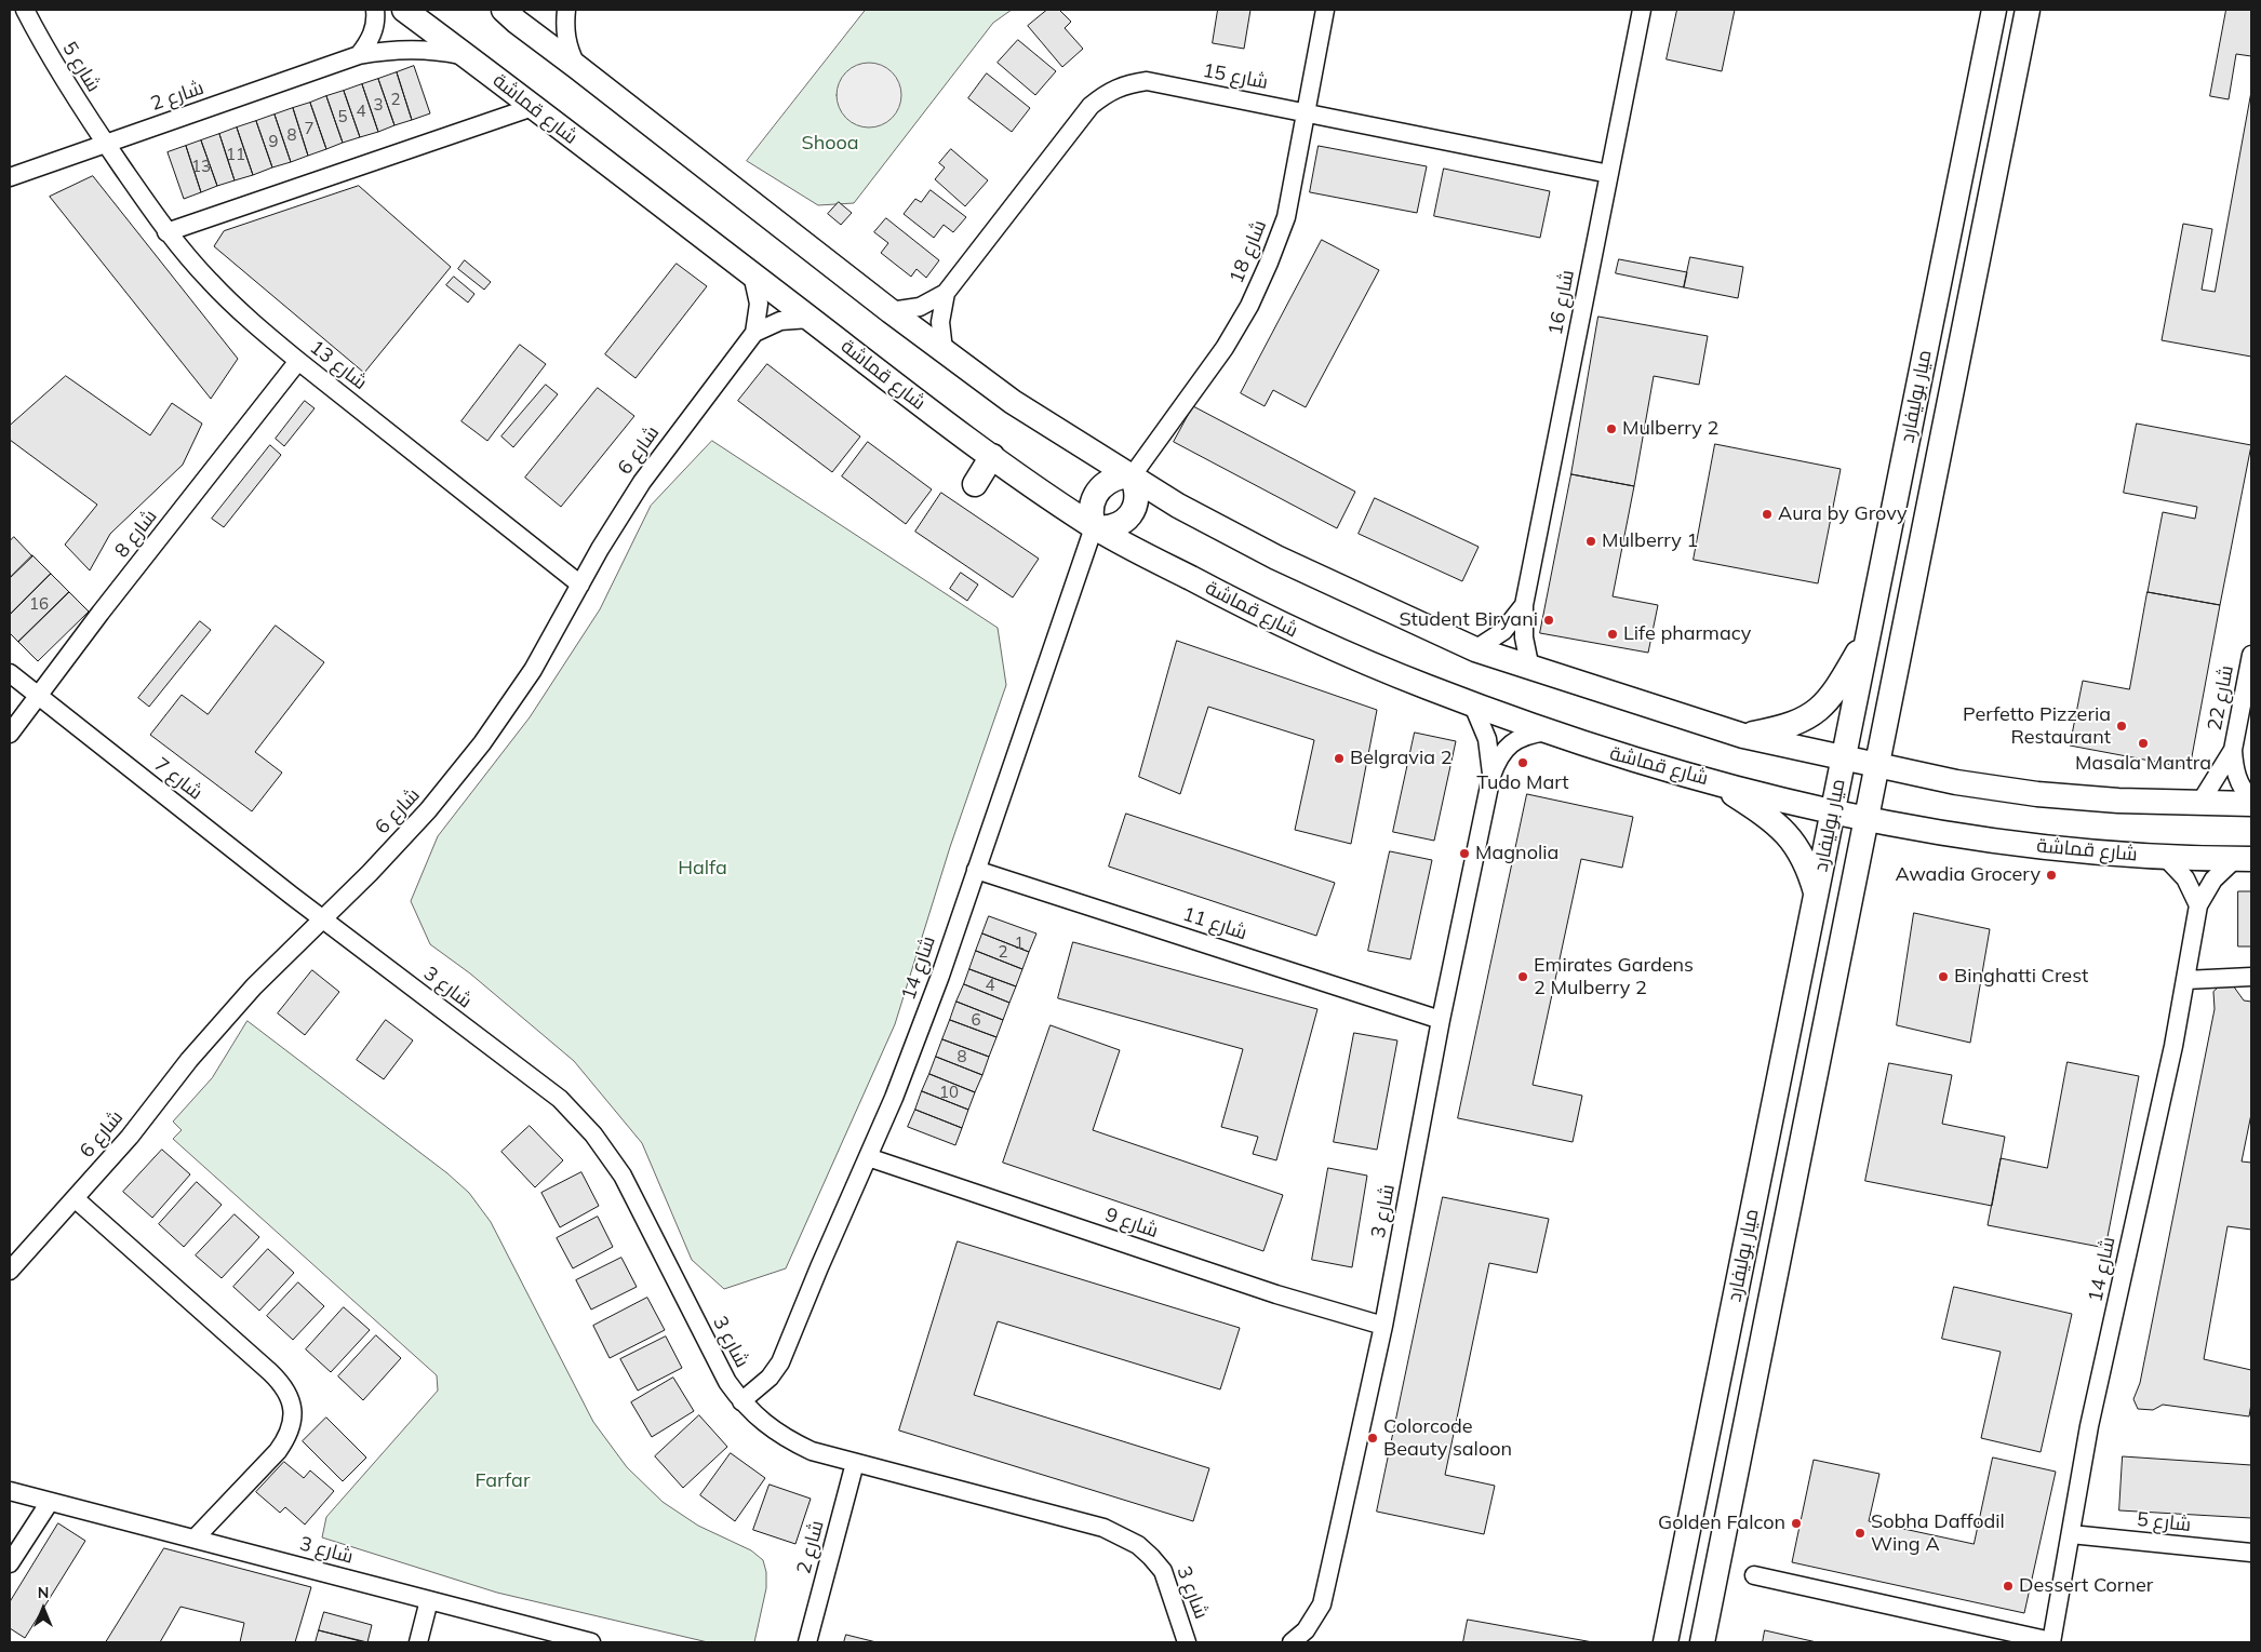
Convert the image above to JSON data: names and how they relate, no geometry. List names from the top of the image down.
{
  "streets": {
    "street": [
      "شارع 5",
      "شارع 15",
      "شارع 2",
      "شارع قماشة",
      "شارع 18",
      "شارع 16",
      "شارع 13",
      "ميار بوليفارد",
      "شارع 6",
      "شارع 8",
      "شارع 22",
      "شارع 7",
      "شارع 11",
      "شارع 14",
      "شارع 3",
      "شارع 9"
    ]
  },
  "crossings": [
    ["شارع 5", "شارع 2"],
    ["شارع 5", "شارع 13"],
    ["شارع 5", "شارع 14"],
    ["شارع 15", "شارع 18"],
    ["شارع 15", "شارع 16"],
    ["شارع 2", "شارع قماشة"],
    ["شارع 2", "شارع 13"],
    ["شارع 2", "شارع 3"],
    ["شارع قماشة", "شارع 18"],
    ["شارع قماشة", "ميار بوليفارد"],
    ["شارع قماشة", "شارع 6"],
    ["شارع قماشة", "شارع 14"],
    ["شارع قماشة", "شارع 3"],
    ["شارع 18", "شارع 14"],
    ["شارع 13", "شارع 6"],
    ["شارع 13", "شارع 8"],
    ["شارع 6", "شارع 7"],
    ["شارع 6", "شارع 3"],
    ["شارع 8", "شارع 7"],
    ["شارع 7", "شارع 3"],
    ["شارع 11", "شارع 14"],
    ["شارع 11", "شارع 3"],
    ["شارع 14", "شارع 3"],
    ["شارع 14", "شارع 9"],
    ["شارع 3", "شارع 9"]
  ],
  "parks": ["Shooa", "Halfa", "Farfar"],
  "places": [
    "Mulberry 2",
    "Aura by Grovy",
    "Mulberry 1",
    "Student Biryani",
    "Life pharmacy",
    "Perfetto Pizzeria Restaurant",
    "Masala Mantra",
    "Belgravia 2",
    "Tudo Mart",
    "Magnolia",
    "Awadia Grocery",
    "Emirates Gardens 2 Mulberry 2",
    "Binghatti Crest",
    "Colorcode Beauty saloon",
    "Golden Falcon",
    "Sobha Daffodil Wing A",
    "Dessert Corner"
  ],
  "house_numbers": [
    "2",
    "3",
    "4",
    "5",
    "7",
    "8",
    "9",
    "11",
    "13",
    "16",
    "1",
    "2",
    "4",
    "6",
    "8",
    "10"
  ],
  "north": "top"
}
